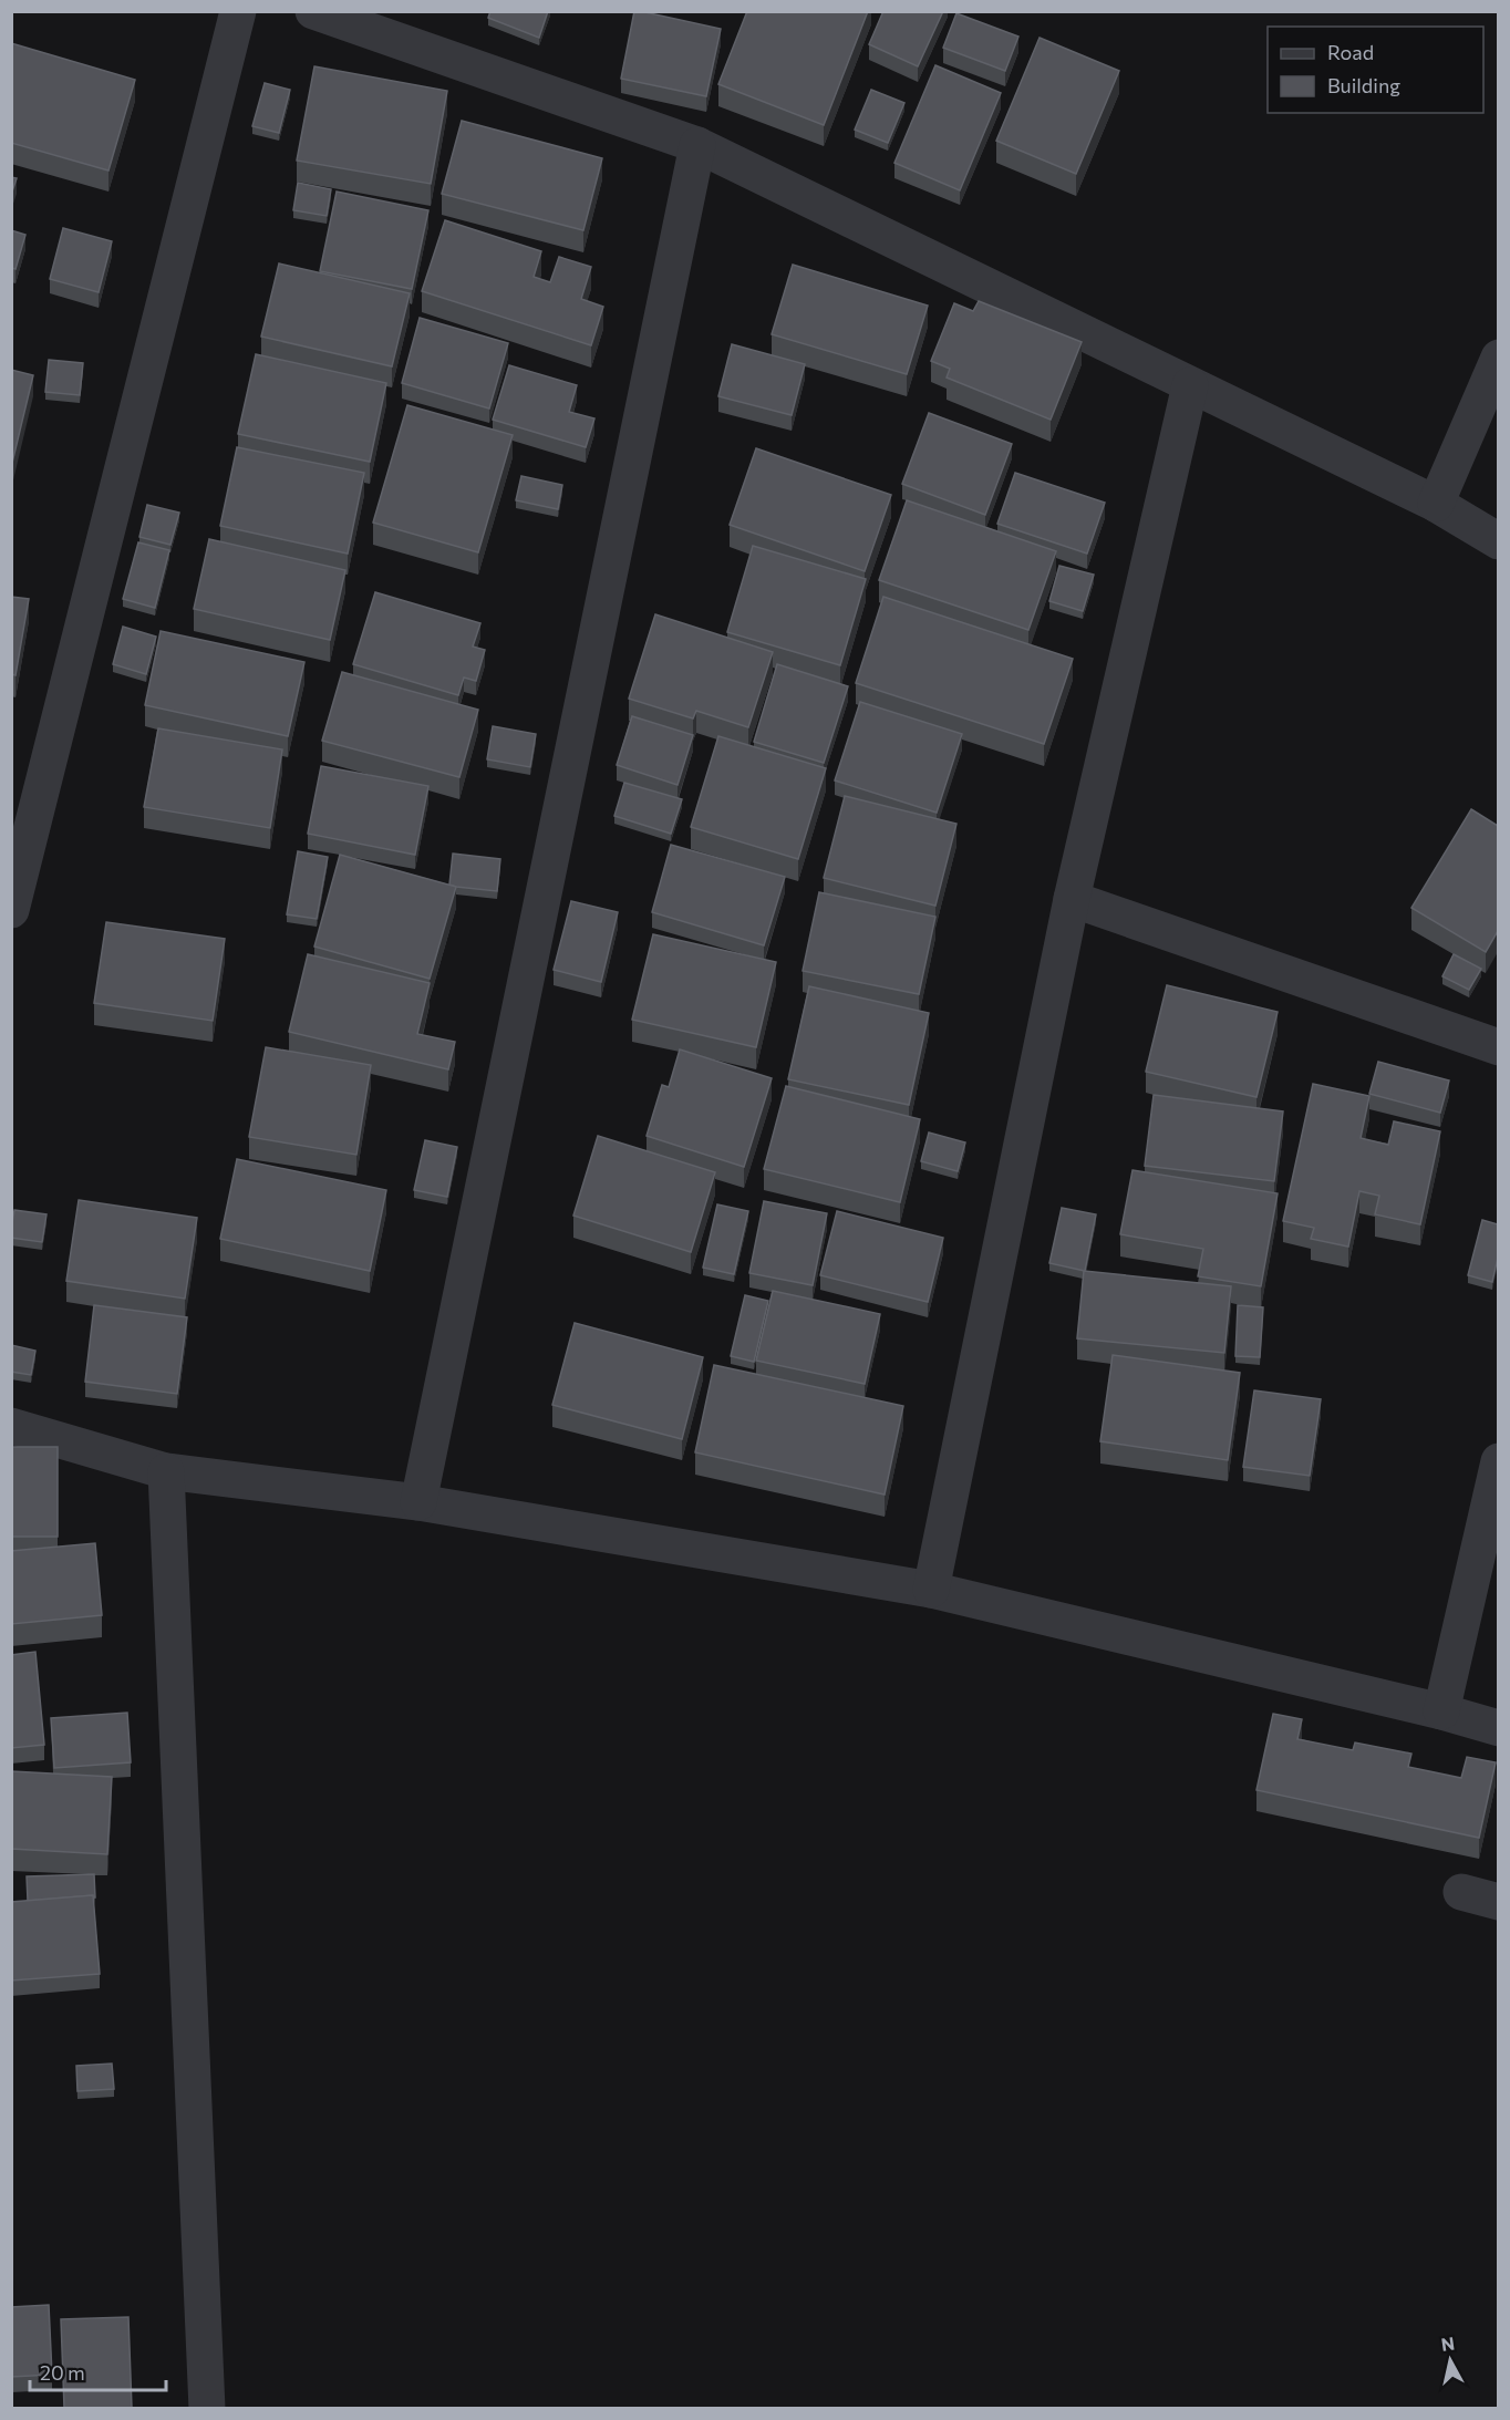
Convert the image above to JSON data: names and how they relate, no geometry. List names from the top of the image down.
{
  "legend": ["Road", "Building"],
  "scale_bar": "20 m",
  "north": "top"
}
